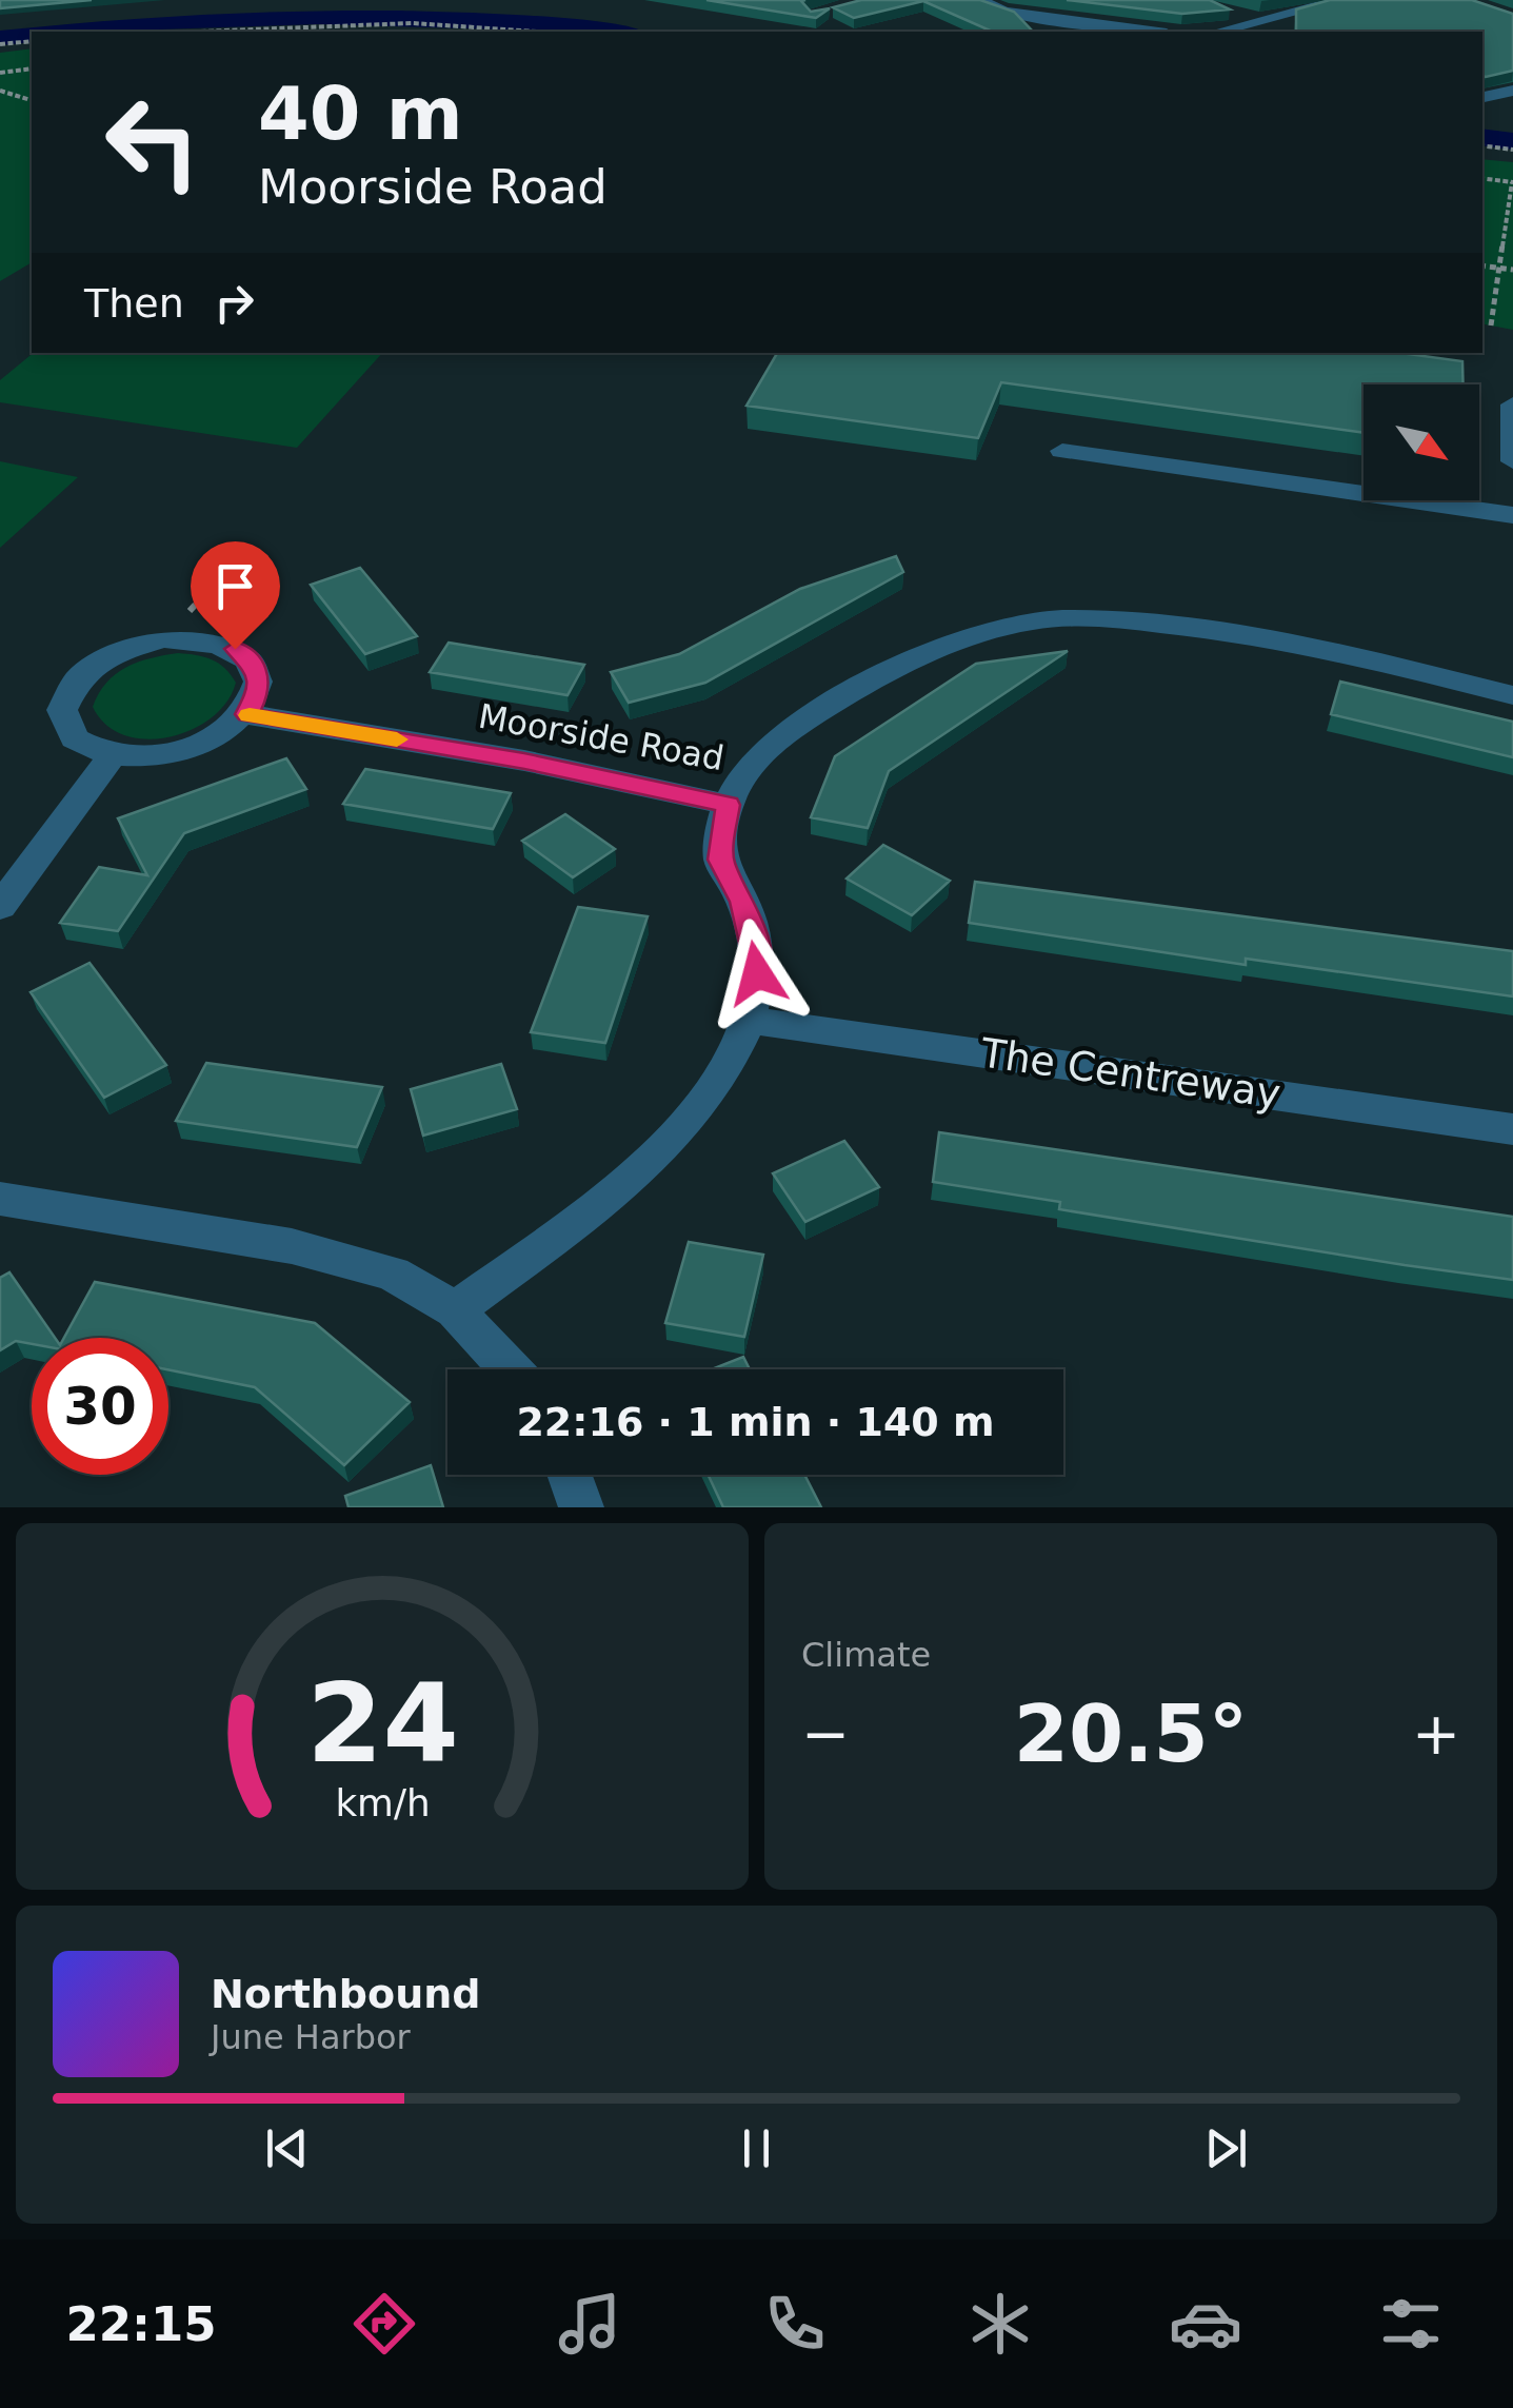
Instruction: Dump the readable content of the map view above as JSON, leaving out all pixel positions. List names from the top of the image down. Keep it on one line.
{"streets":{"street":["Moorside Road","The Centreway"]},"north":"bottom right","page":{"turn":["40 m","Moorside Road"],"then":"Then","limit":"30","trip":"22:16 · 1 min · 140 m","tile":"Climate","heat":["−","20.5°","+"],"song":["Northbound","June Harbor"],"tabs":"22:15","gauge":["24","km/h"]}}
